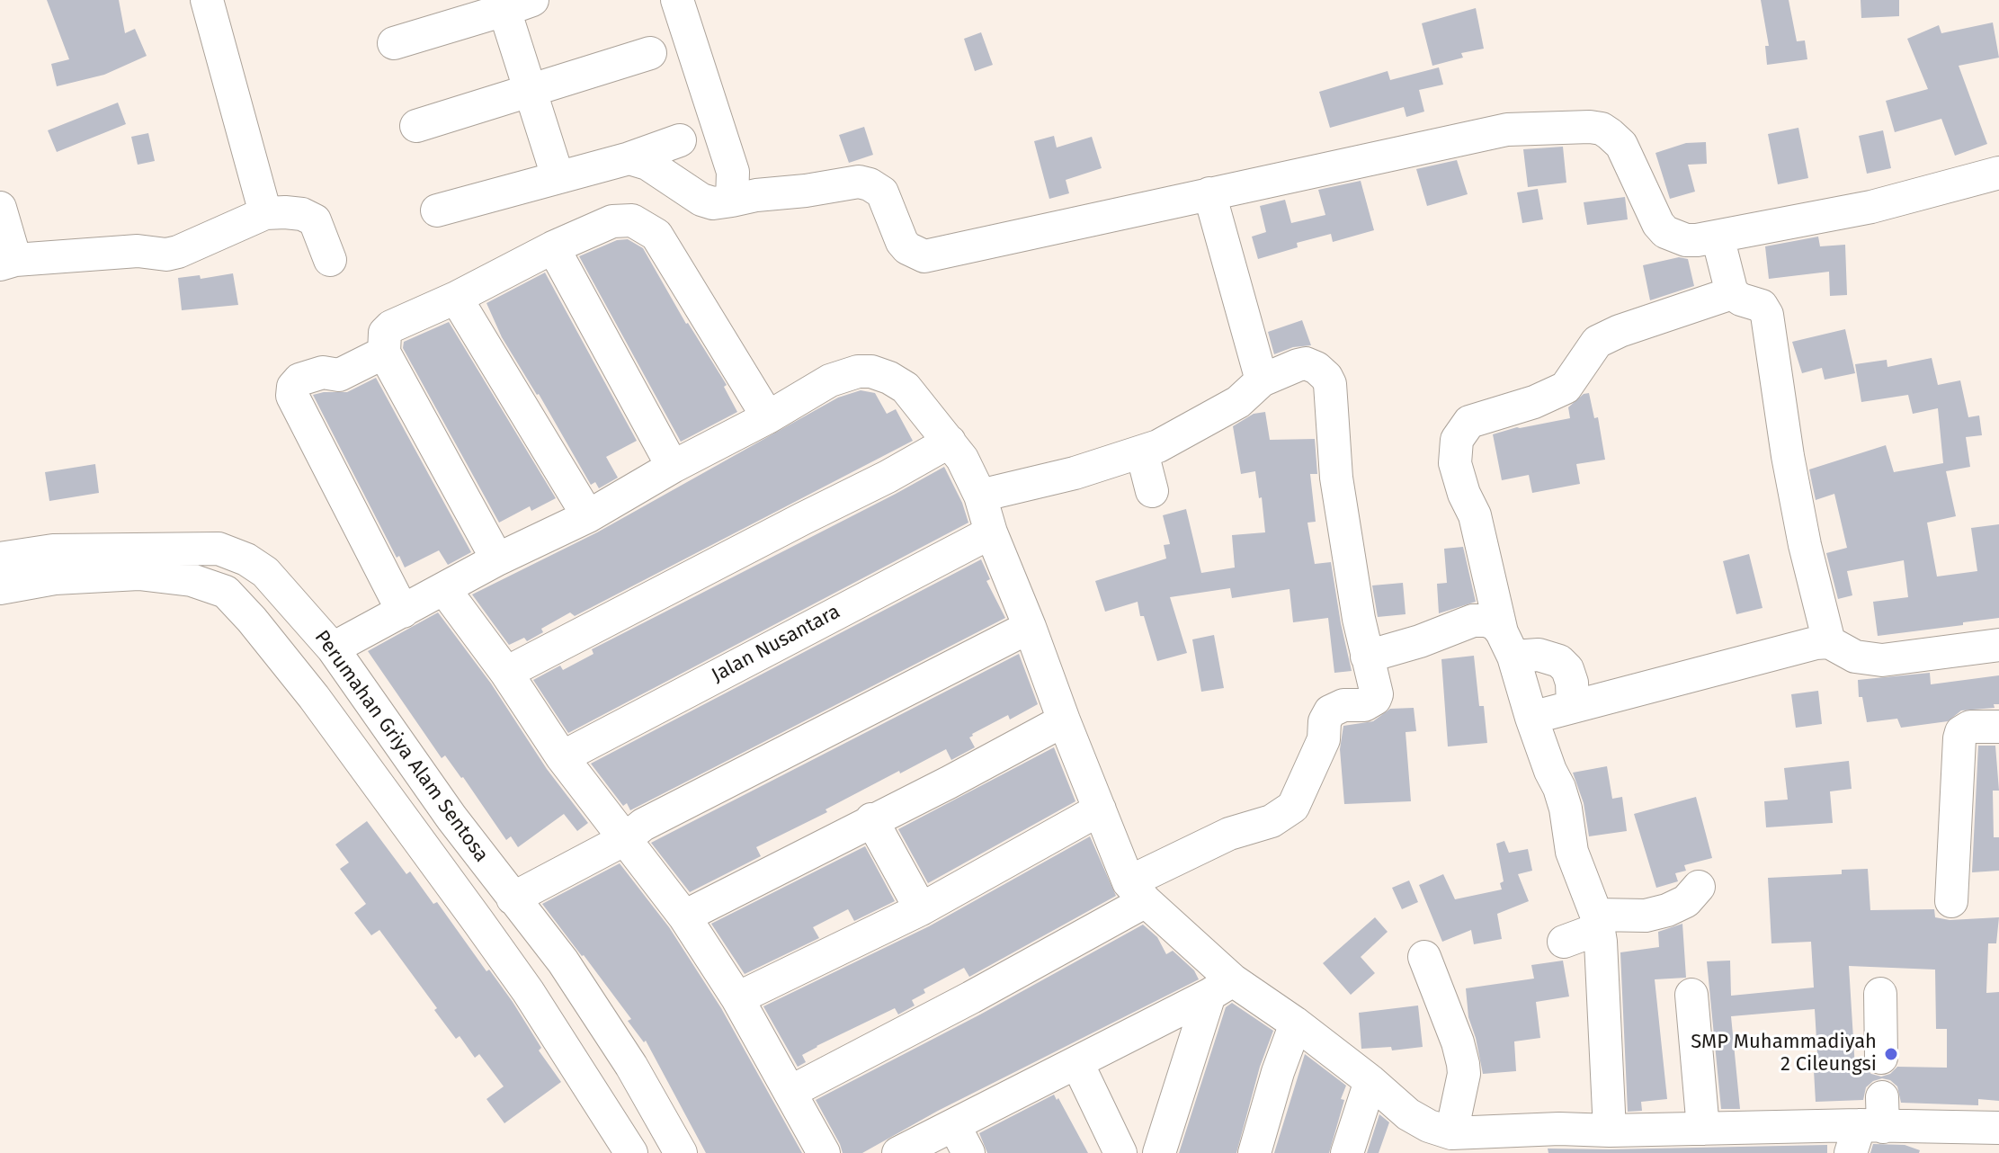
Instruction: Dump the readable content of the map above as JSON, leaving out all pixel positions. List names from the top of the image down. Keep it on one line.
{"streets":{"street":["Jalan Nusantara","Perumahan Griya Alam Sentosa"]},"places":["SMP Muhammadiyah 2 Cileungsi"]}
